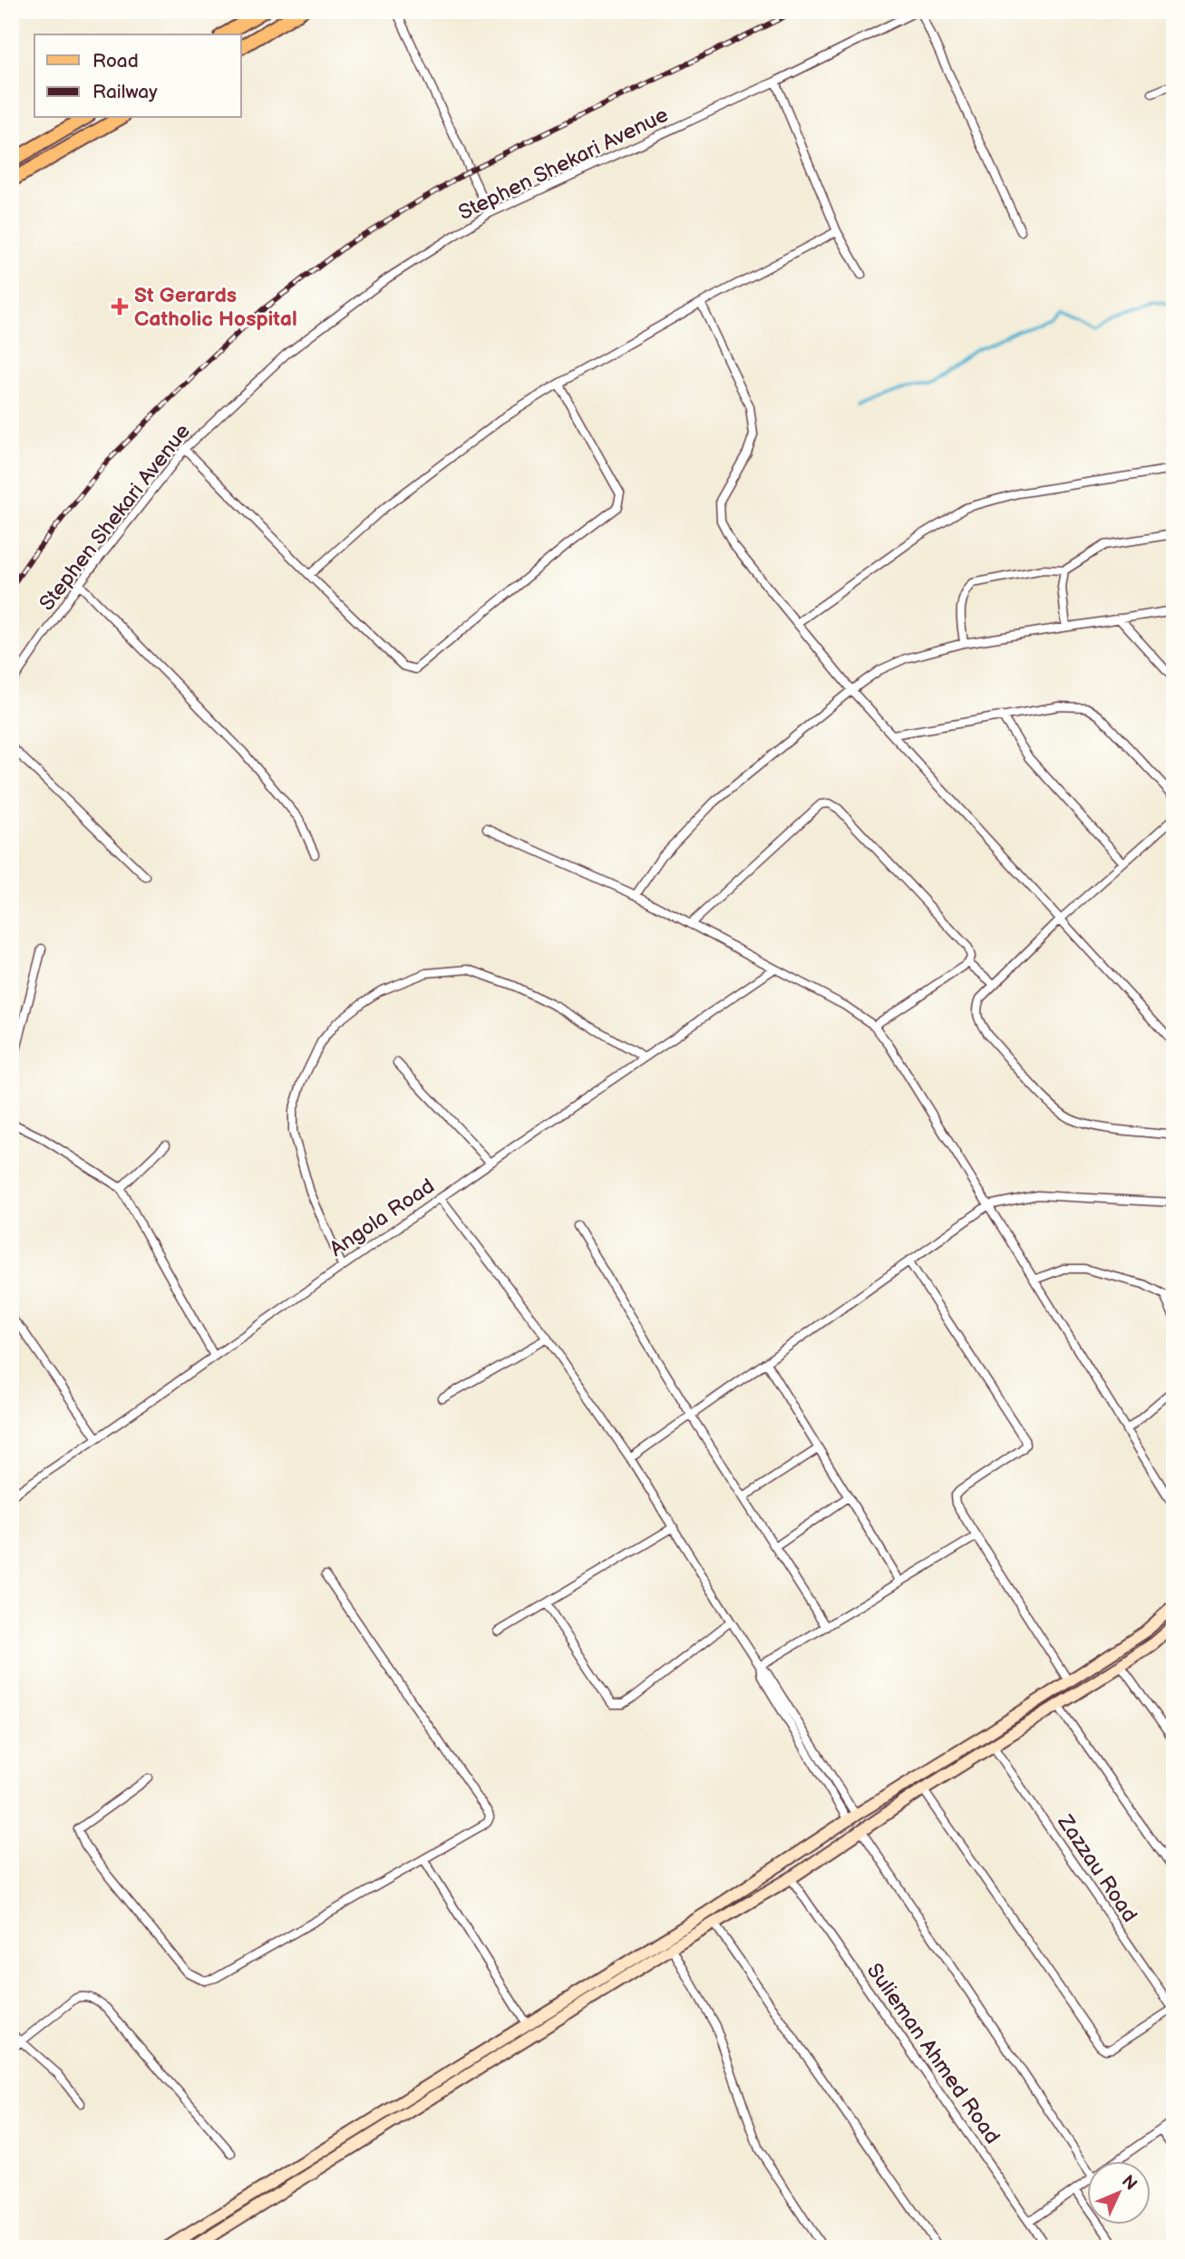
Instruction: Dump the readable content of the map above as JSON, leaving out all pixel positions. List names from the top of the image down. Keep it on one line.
{"streets":{"street":["Stephen Shekari Avenue","Angola Road","Zazzau Road","Sulieman Ahmed Road"]},"places":{"health":["St Gerards Catholic Hospital"]},"legend":["Road","Railway"],"north":"top right"}
